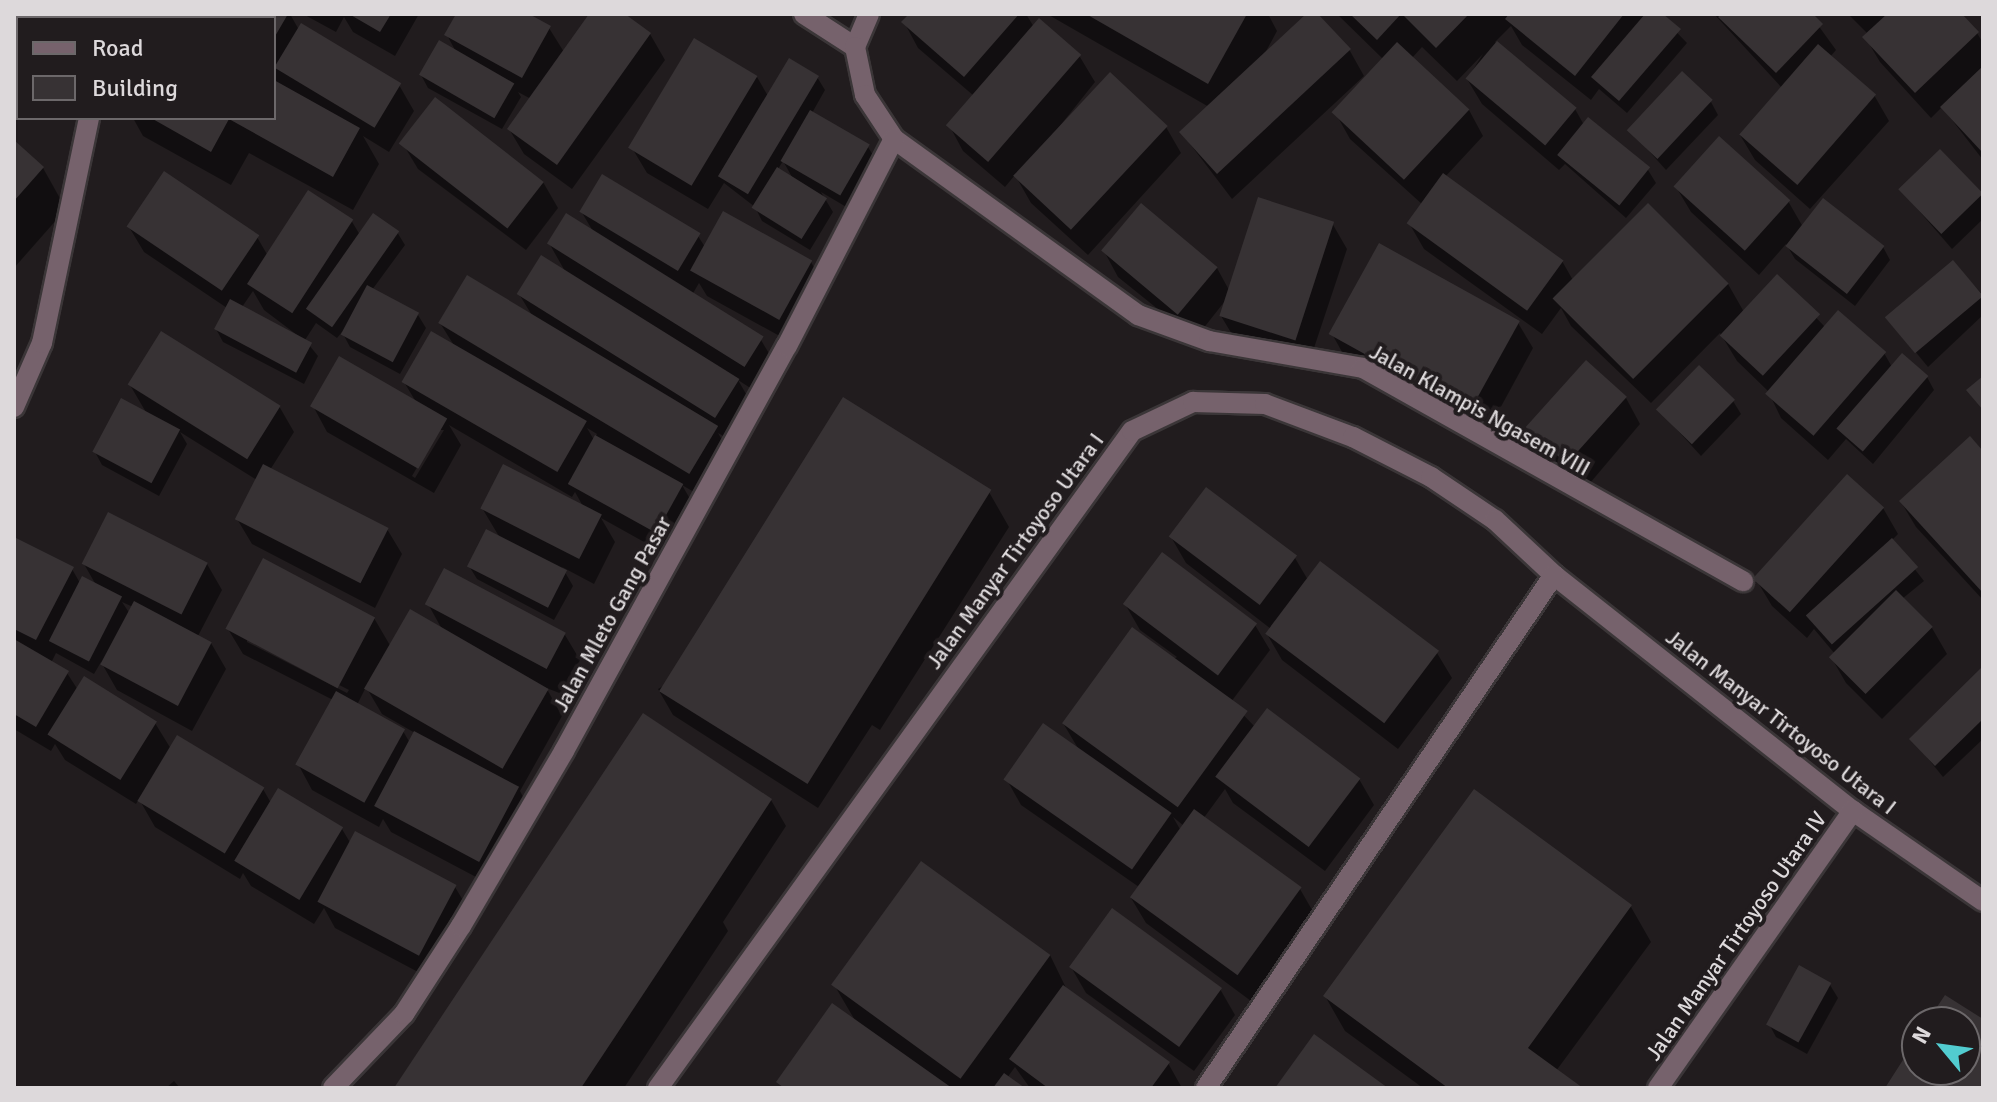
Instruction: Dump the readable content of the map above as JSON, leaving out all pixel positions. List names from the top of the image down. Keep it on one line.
{"streets":{"street":["Jalan Klampis Ngasem VIII","Jalan Manyar Tirtoyoso Utara I","Jalan Mleto Gang Pasar","Jalan Manyar Tirtoyoso Utara IV"]},"crossings":[["Jalan Klampis Ngasem VIII","Jalan Mleto Gang Pasar"],["Jalan Manyar Tirtoyoso Utara I","Jalan Manyar Tirtoyoso Utara IV"]],"legend":["Road","Building"],"north":"top left"}
